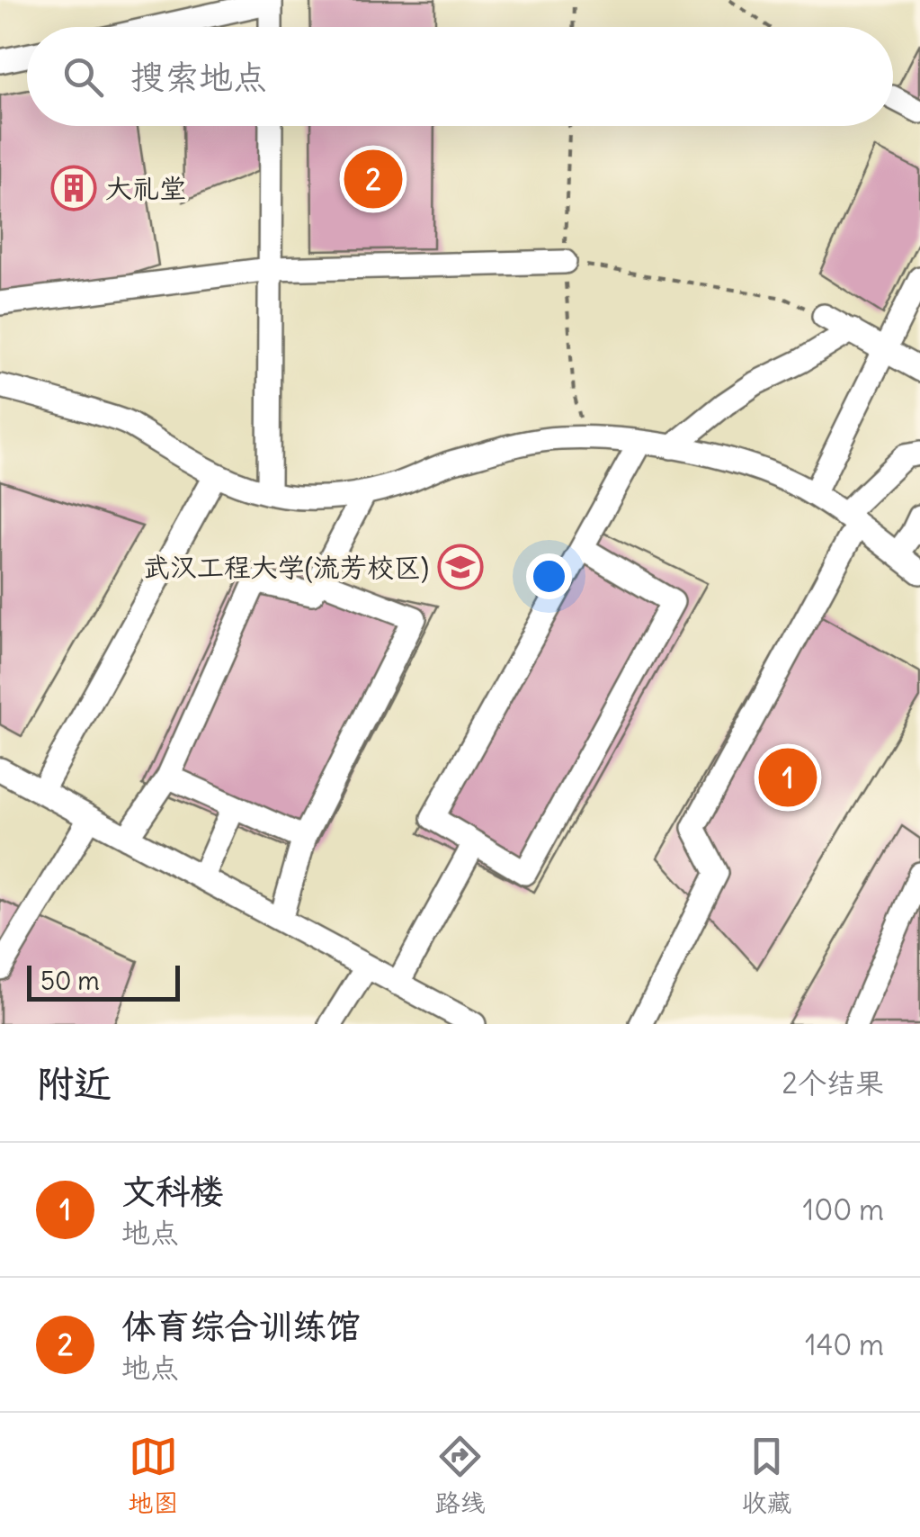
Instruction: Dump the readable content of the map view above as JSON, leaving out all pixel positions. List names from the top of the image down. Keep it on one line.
{"places":{"building":["大礼堂"],"school or university":["武汉工程大学(流芳校区)"]},"scale_bar":"50 m","page":{"search":"搜索地点","pins":["2","1"],"scale":"50 m","heading":["附近","2个结果"],"list":[{"mark":"1","name":"文科楼","note":"地点","value":"100 m"},{"mark":"2","name":"体育综合训练馆","note":"地点","value":"140 m"}],"nav":["地图","路线","收藏"]}}
